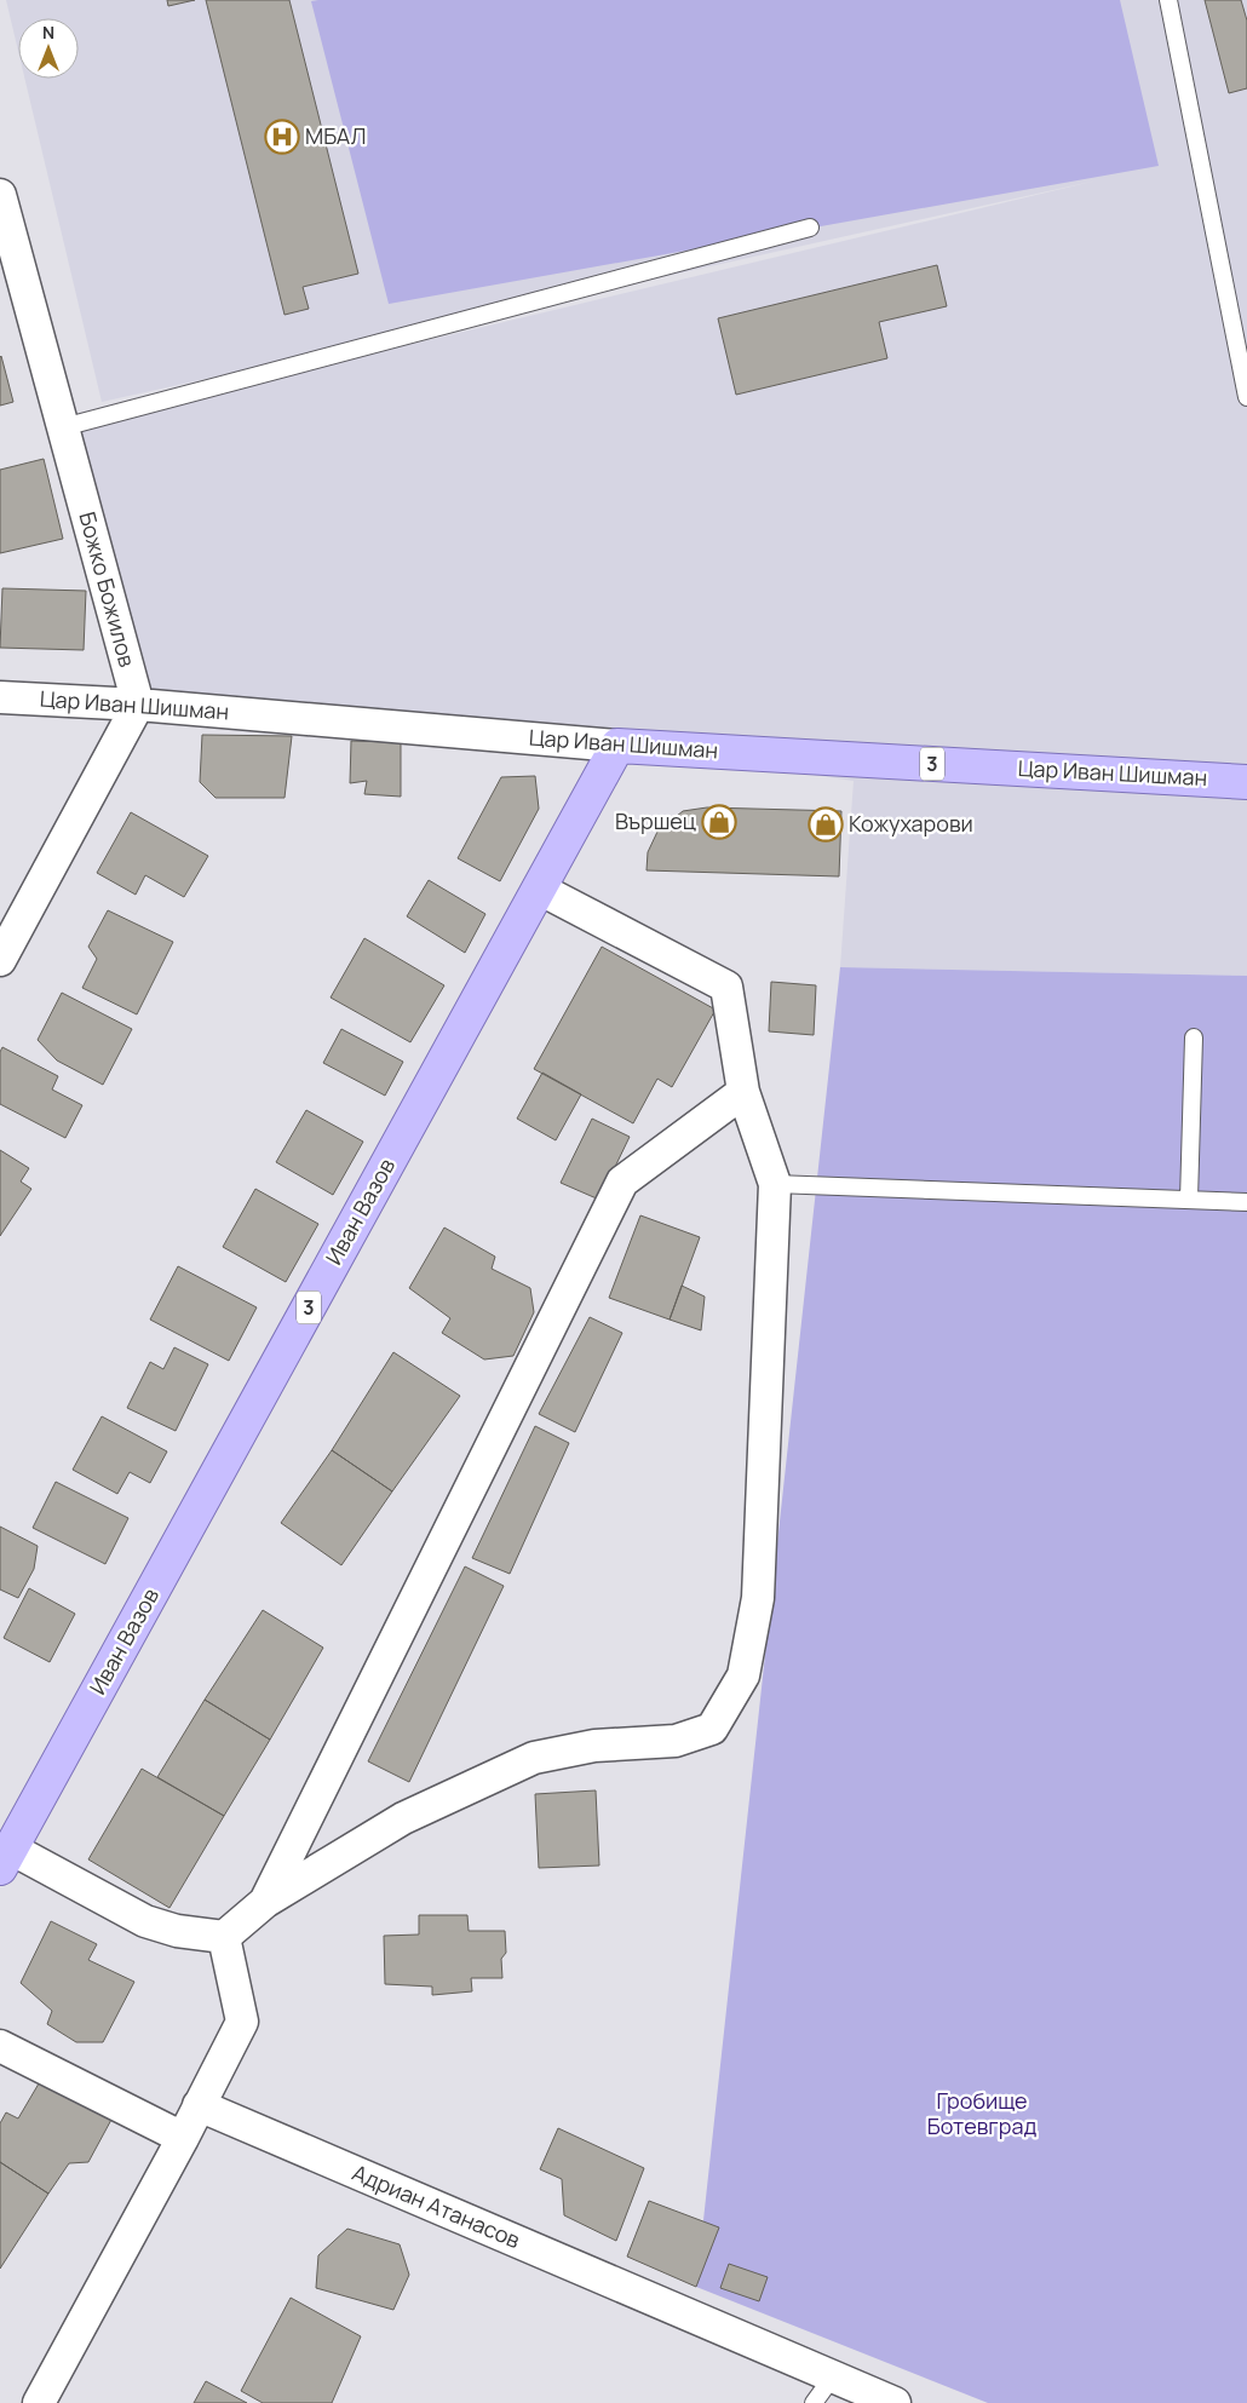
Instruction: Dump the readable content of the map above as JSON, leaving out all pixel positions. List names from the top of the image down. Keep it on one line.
{"streets":{"main road":["Цар Иван Шишман","3","Иван Вазов"],"street":["Божко Божилов","Адриан Атанасов"]},"crossings":[["Божко Божилов","Цар Иван Шишман"],["Цар Иван Шишман","Иван Вазов"]],"parks":["Гробище Ботевград"],"places":{"hospital":["МБАЛ"],"shop":["Вършец","Кожухарови"]},"north":"top"}
